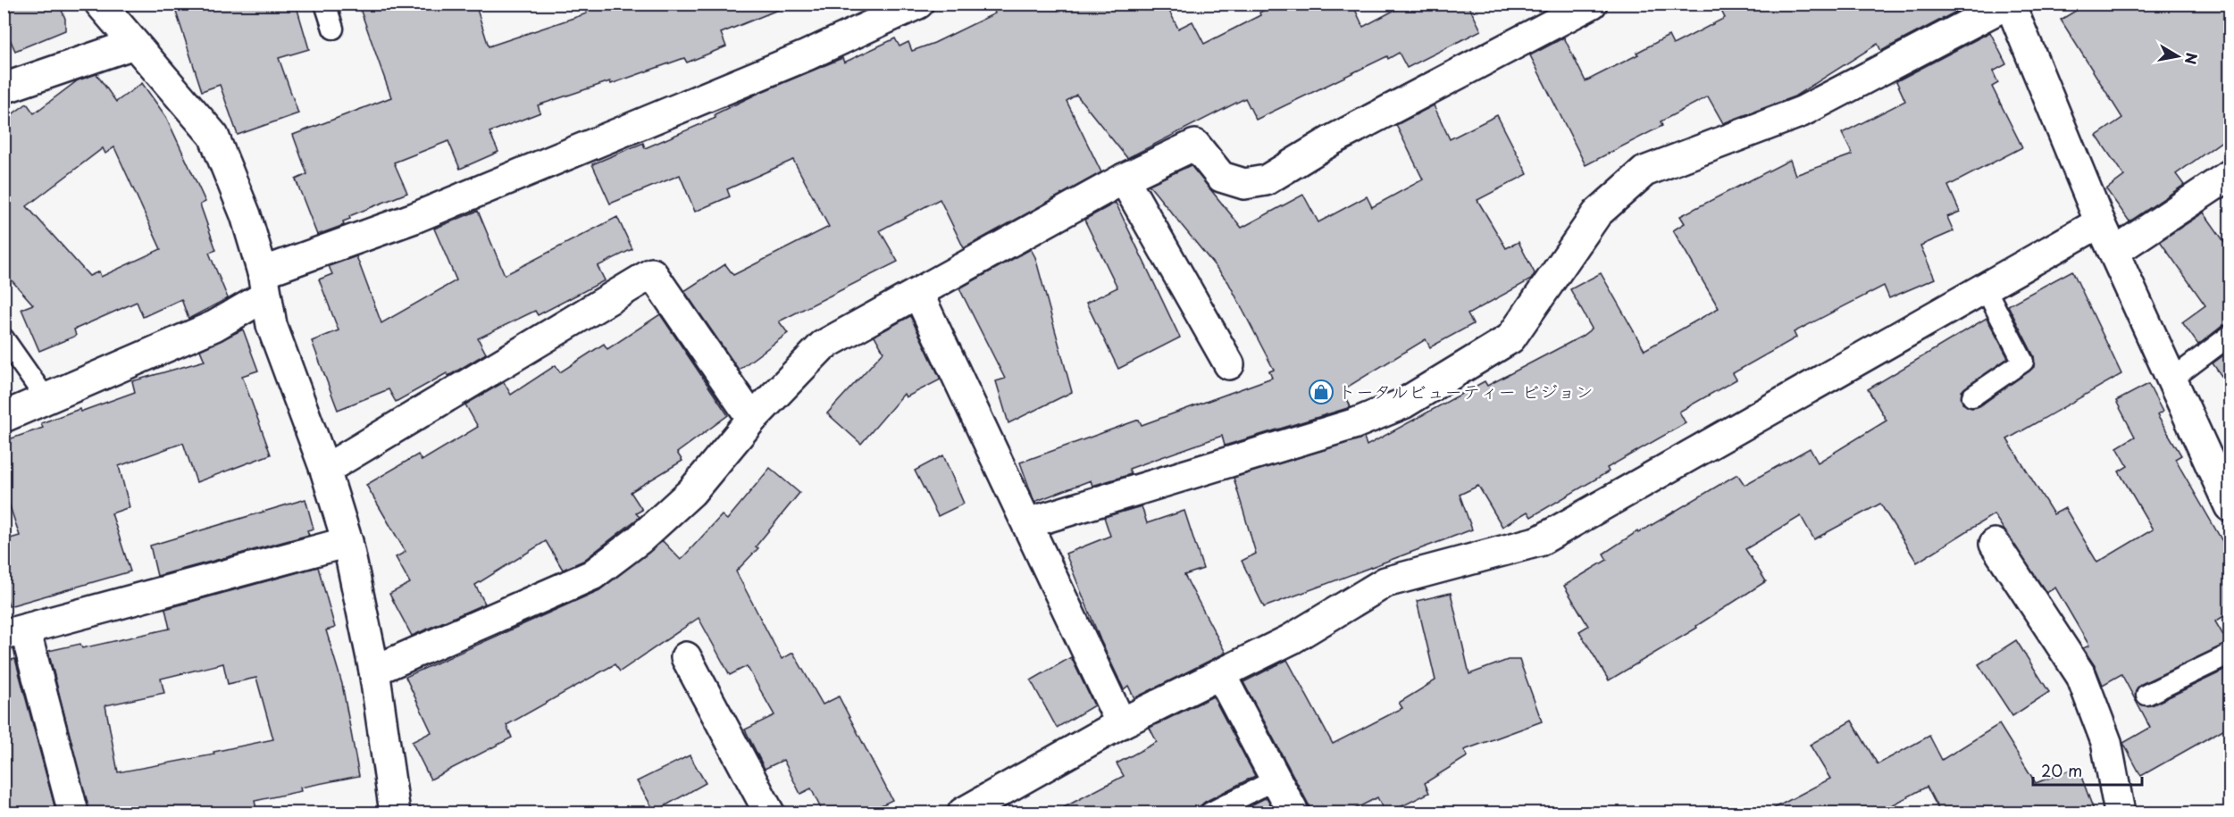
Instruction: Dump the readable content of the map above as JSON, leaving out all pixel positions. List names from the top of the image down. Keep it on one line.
{"places":{"shop":["トータルビューティー ビジョン"]},"scale_bar":"20 m","north":"right"}
